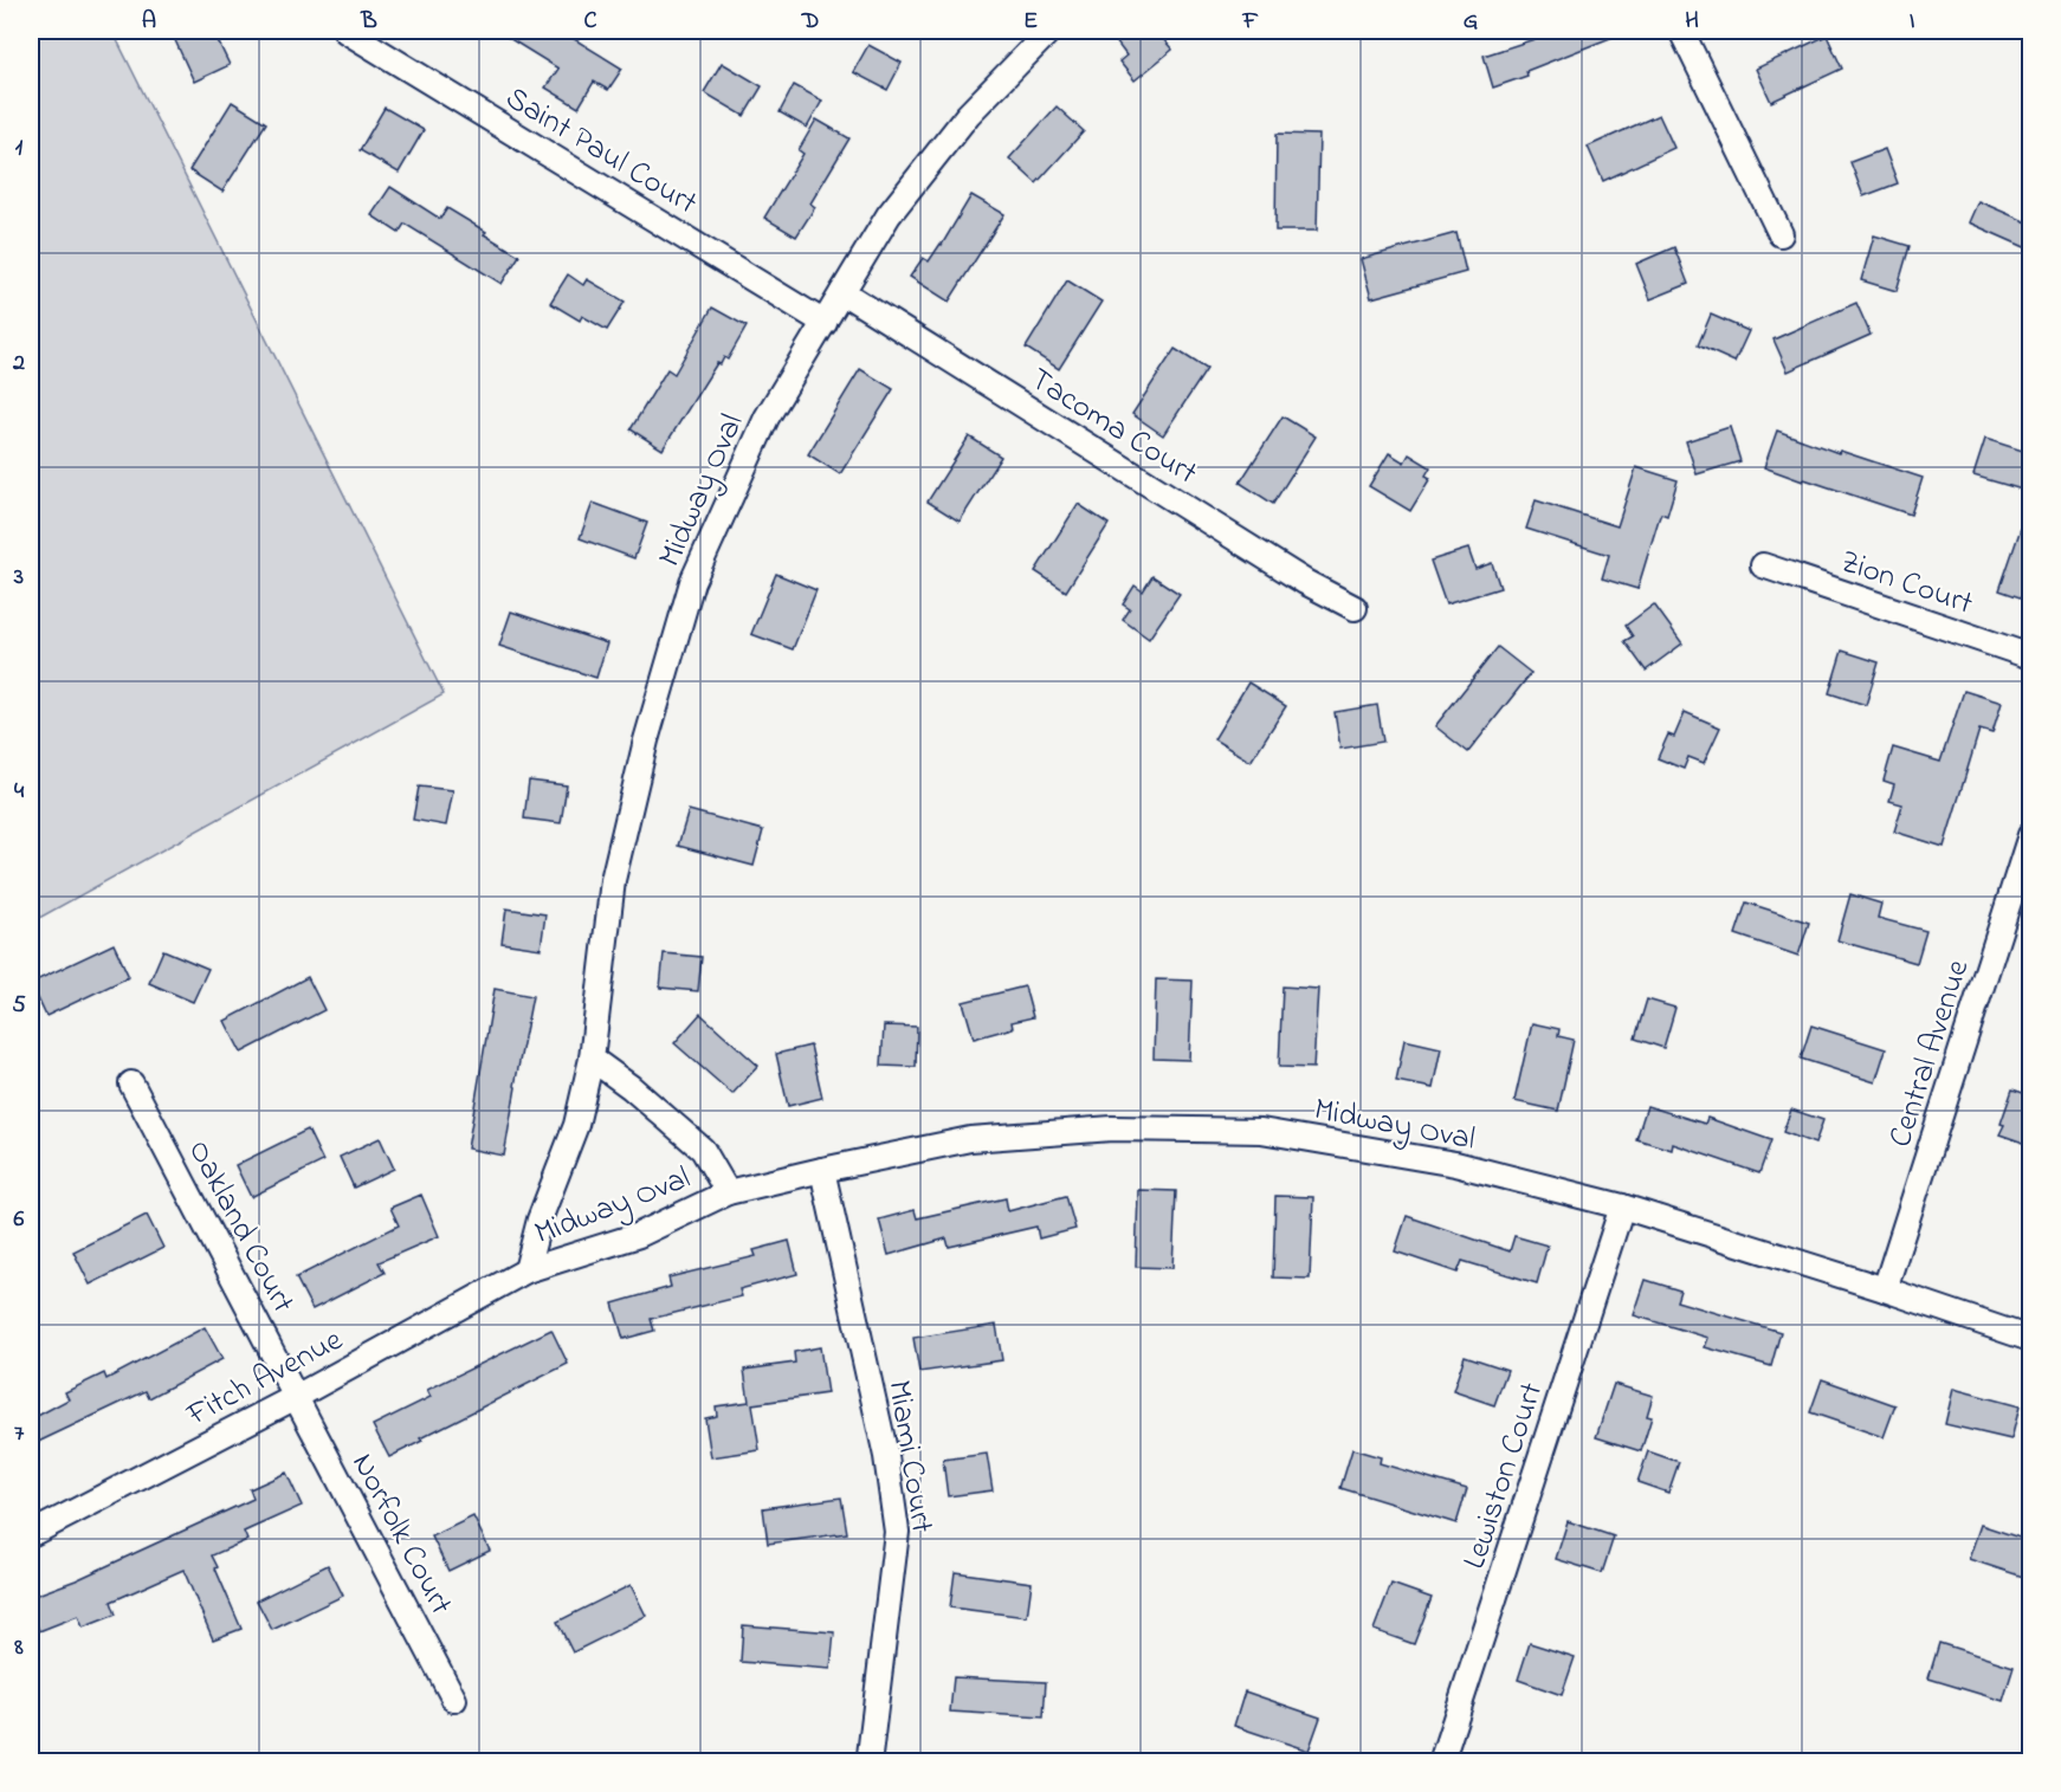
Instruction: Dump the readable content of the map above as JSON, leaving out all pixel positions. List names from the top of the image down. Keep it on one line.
{"streets":{"street":["Saint Paul Court","Tacoma Court","Midway Oval","Zion Court","Central Avenue","Oakland Court","Fitch Avenue","Miami Court","Lewiston Court","Norfolk Court"]},"crossings":[["Saint Paul Court","Midway Oval"],["Tacoma Court","Midway Oval"],["Midway Oval","Central Avenue"],["Midway Oval","Fitch Avenue"],["Midway Oval","Miami Court"],["Midway Oval","Lewiston Court"],["Oakland Court","Fitch Avenue"],["Oakland Court","Norfolk Court"],["Fitch Avenue","Norfolk Court"]],"grid":{"columns":["A","B","C","D","E","F","G","H","I"],"rows":["1","2","3","4","5","6","7","8"]}}
